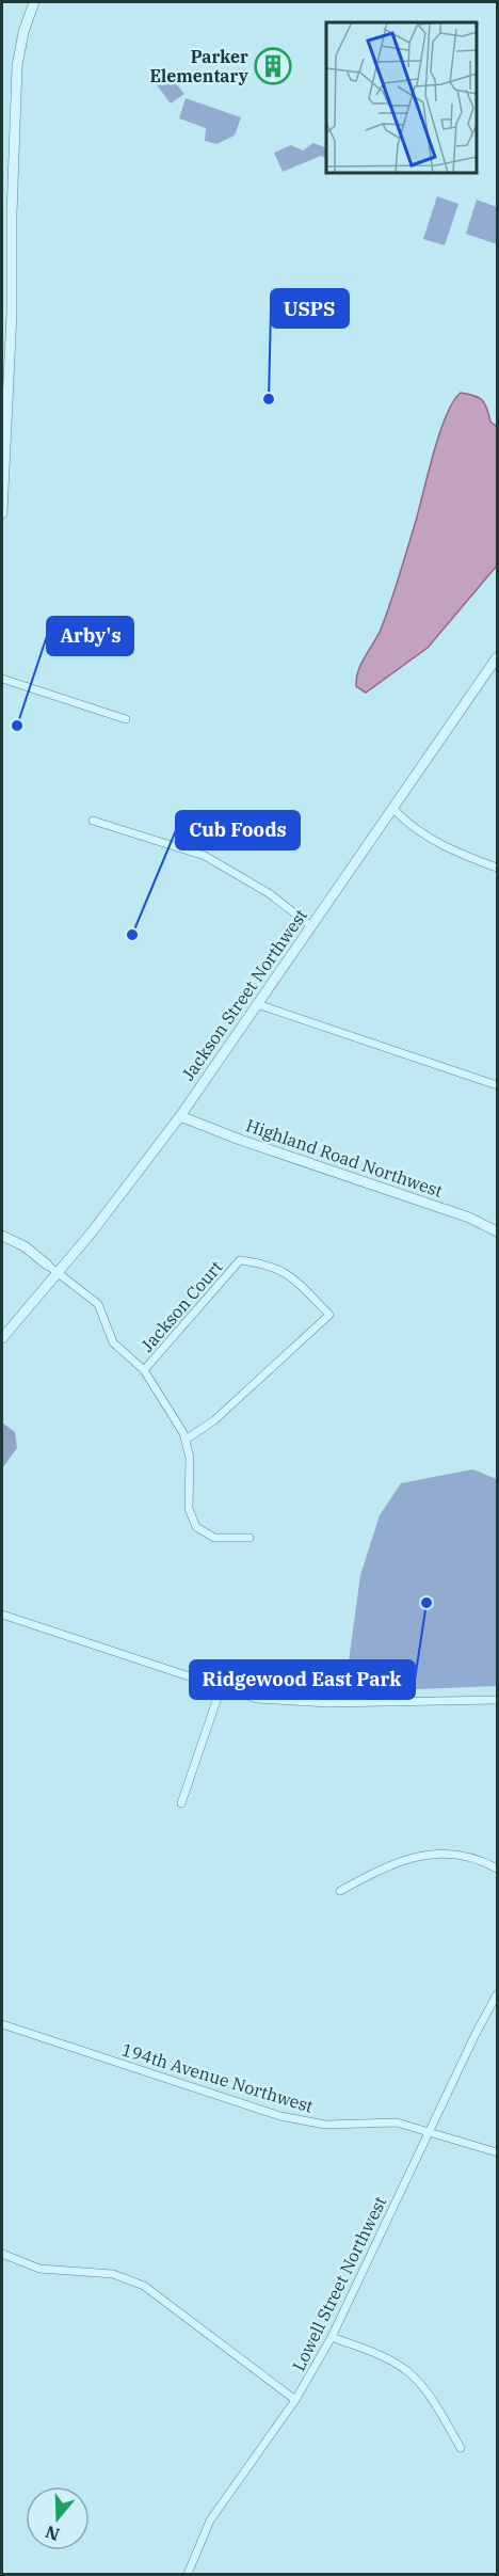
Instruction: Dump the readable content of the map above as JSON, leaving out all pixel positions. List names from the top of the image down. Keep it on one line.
{"streets":{"street":["Jackson Street Northwest","Highland Road Northwest","Jackson Court","194th Avenue Northwest","Lowell Street Northwest"]},"crossings":[["Jackson Street Northwest","Highland Road Northwest"],["194th Avenue Northwest","Lowell Street Northwest"]],"places":{"building":["Parker Elementary"],"other":["USPS","Arby's","Cub Foods","Ridgewood East Park"]},"north":"bottom"}
